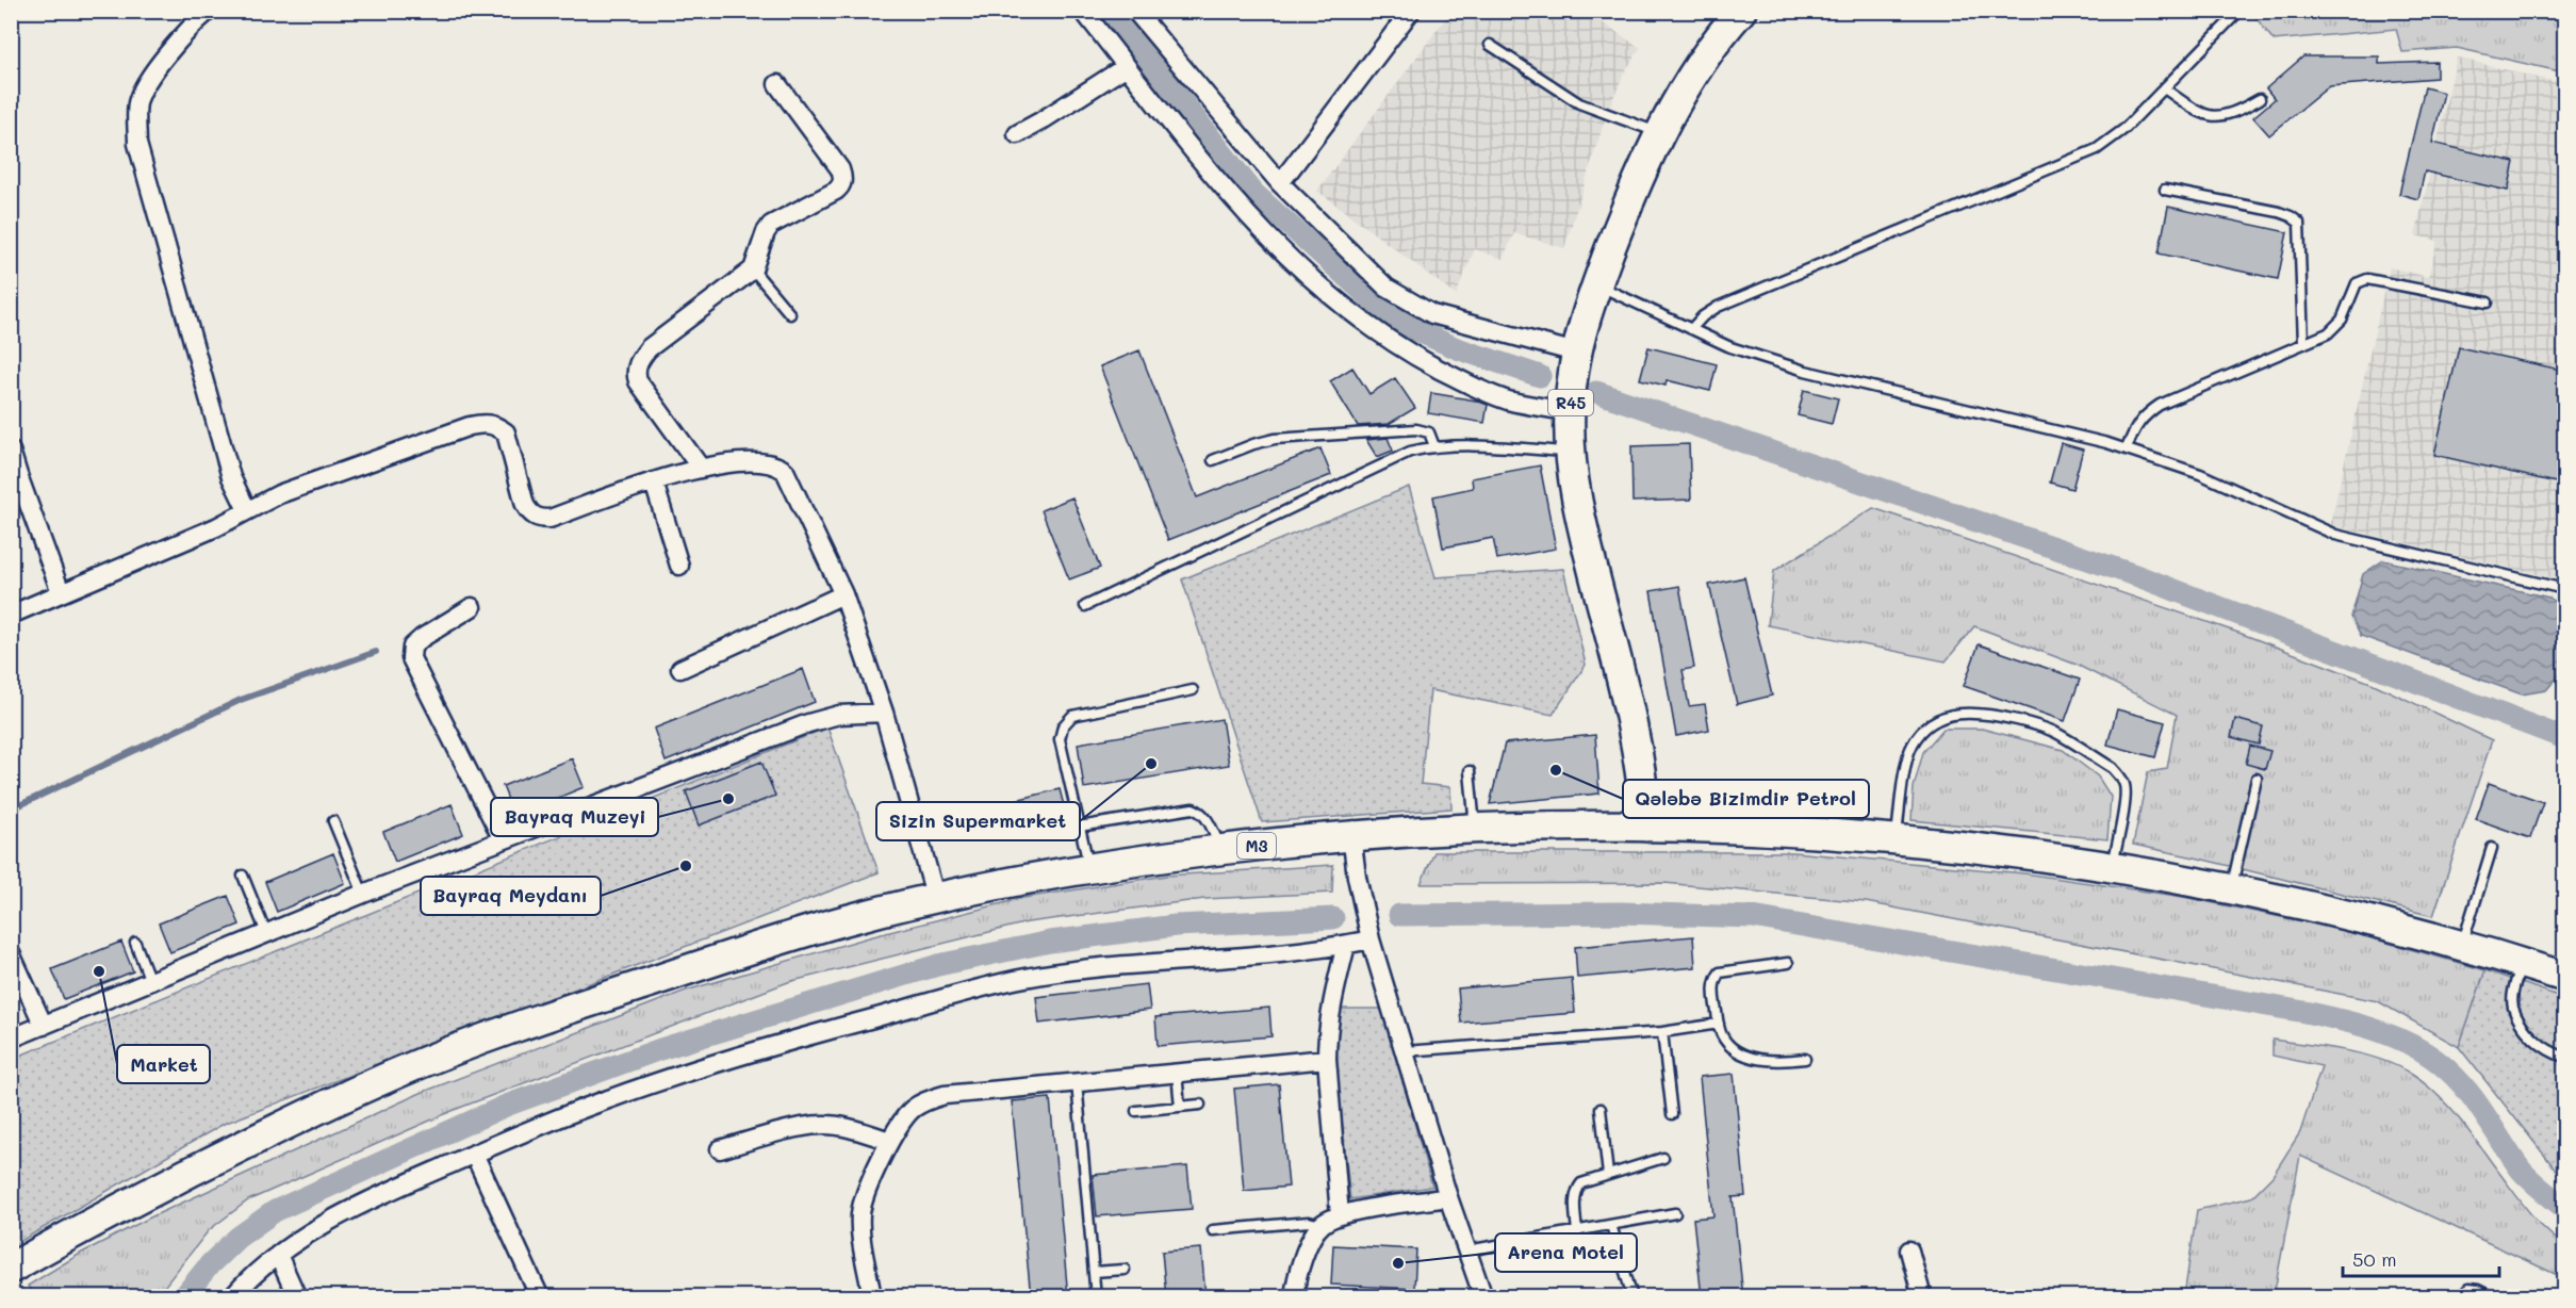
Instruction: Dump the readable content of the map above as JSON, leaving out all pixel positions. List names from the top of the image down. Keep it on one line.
{"streets":{"main road":["R45","M3"]},"crossings":[["R45","M3"]],"places":["Sizin Supermarket","Qələbə Bizimdir Petrol","Bayraq Muzeyi","Bayraq Meydanı","Market","Arena Motel"],"scale_bar":"50 m"}
